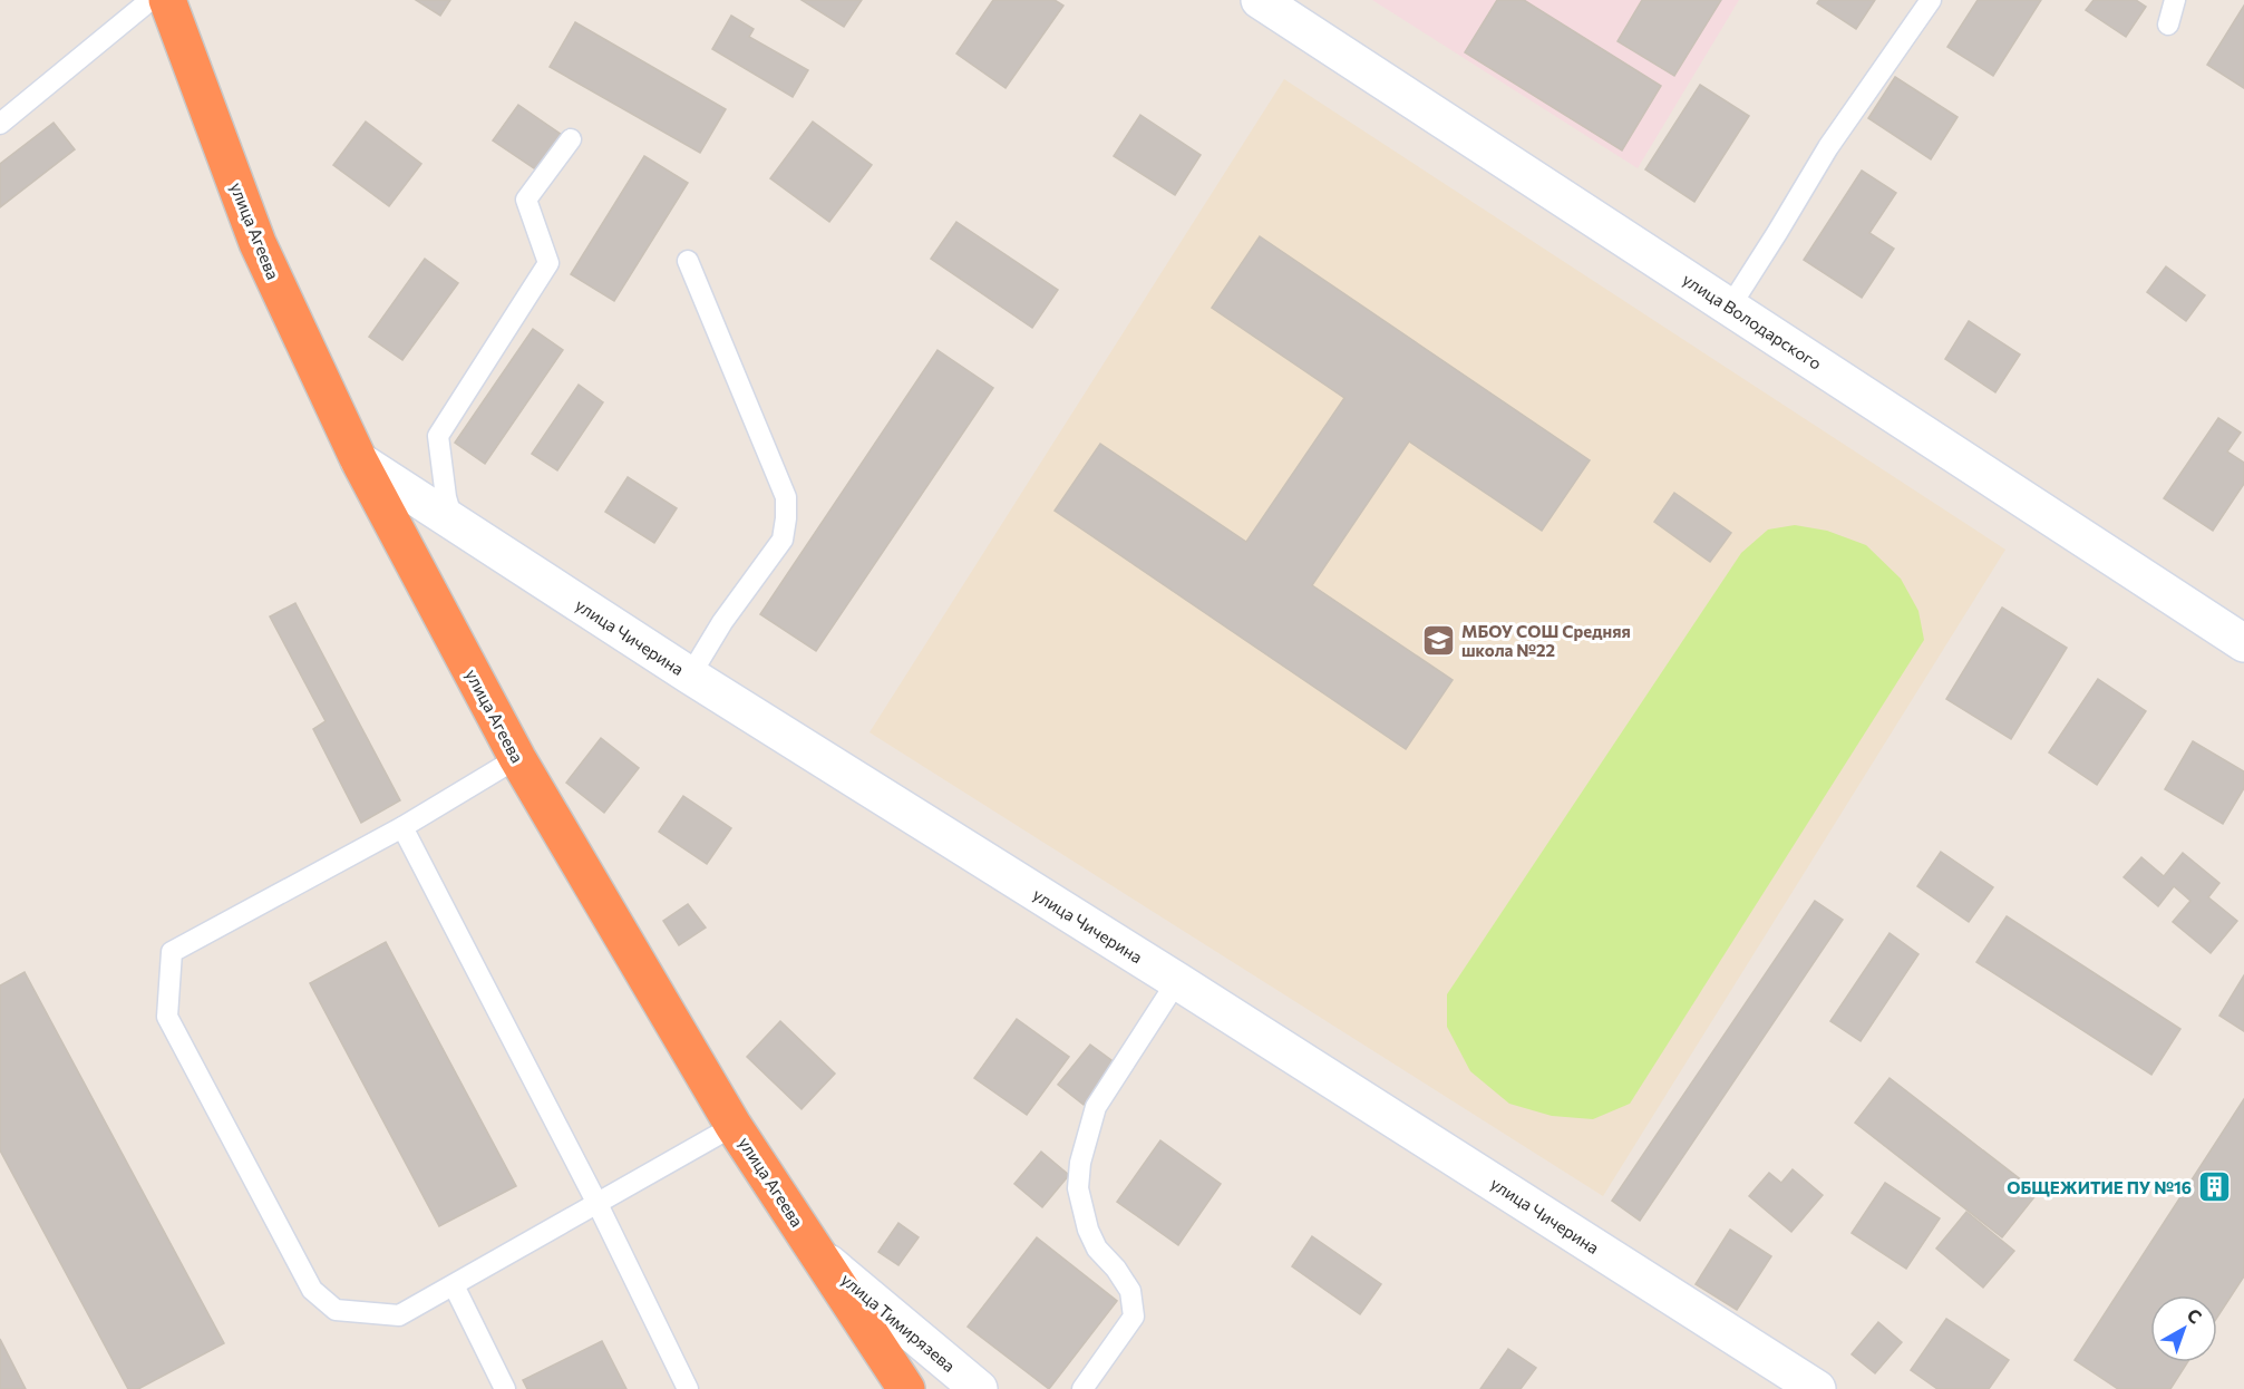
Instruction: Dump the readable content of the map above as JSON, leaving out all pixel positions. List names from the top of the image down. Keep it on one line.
{"streets":{"highway":["улица Агеева"],"main road":["улица Володарского","улица Чичерина","улица Тимирязева"]},"crossings":[["улица Агеева","улица Чичерина"],["улица Агеева","улица Тимирязева"]],"places":{"school or university":["МБОУ СОШ Средняя школа №22"],"building":["ОБЩЕЖИТИЕ ПУ №16"]},"north":"top right"}
